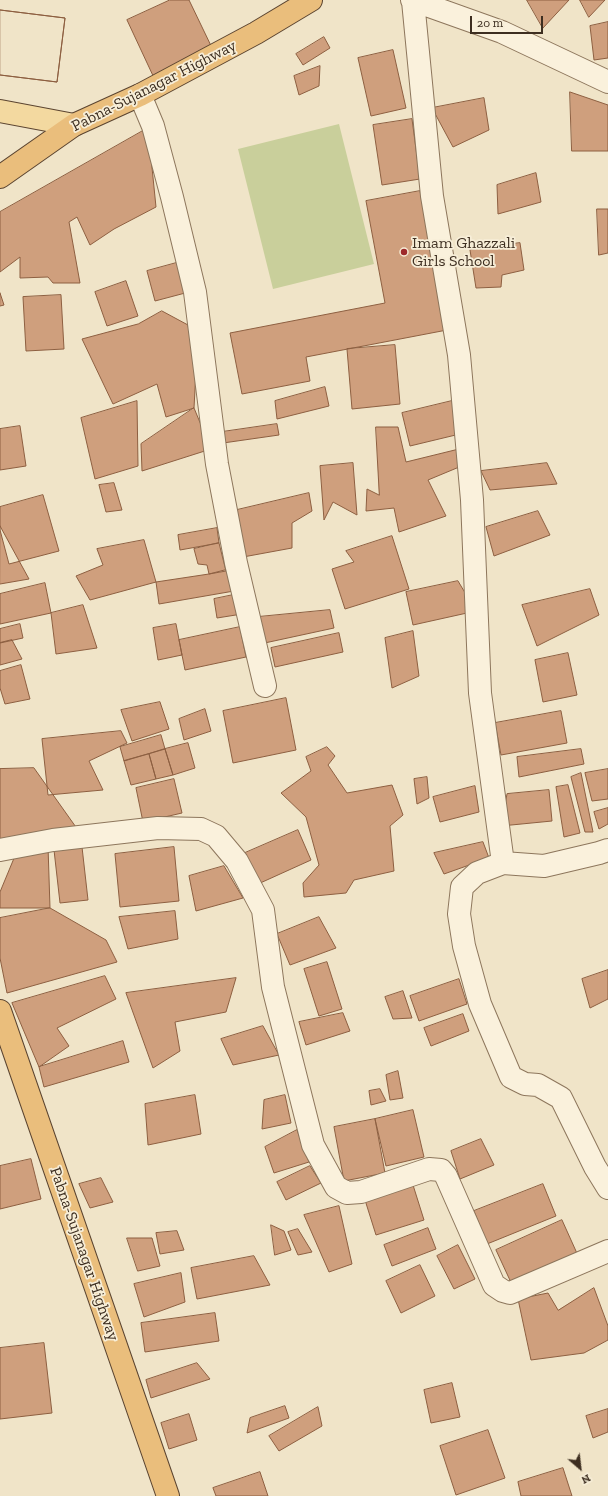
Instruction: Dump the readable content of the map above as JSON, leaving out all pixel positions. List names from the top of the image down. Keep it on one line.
{"streets":{"highway":["Pabna-Sujanagar Highway"]},"places":["Imam Ghazzali Girls School"],"scale_bar":"20 m","north":"bottom right"}
